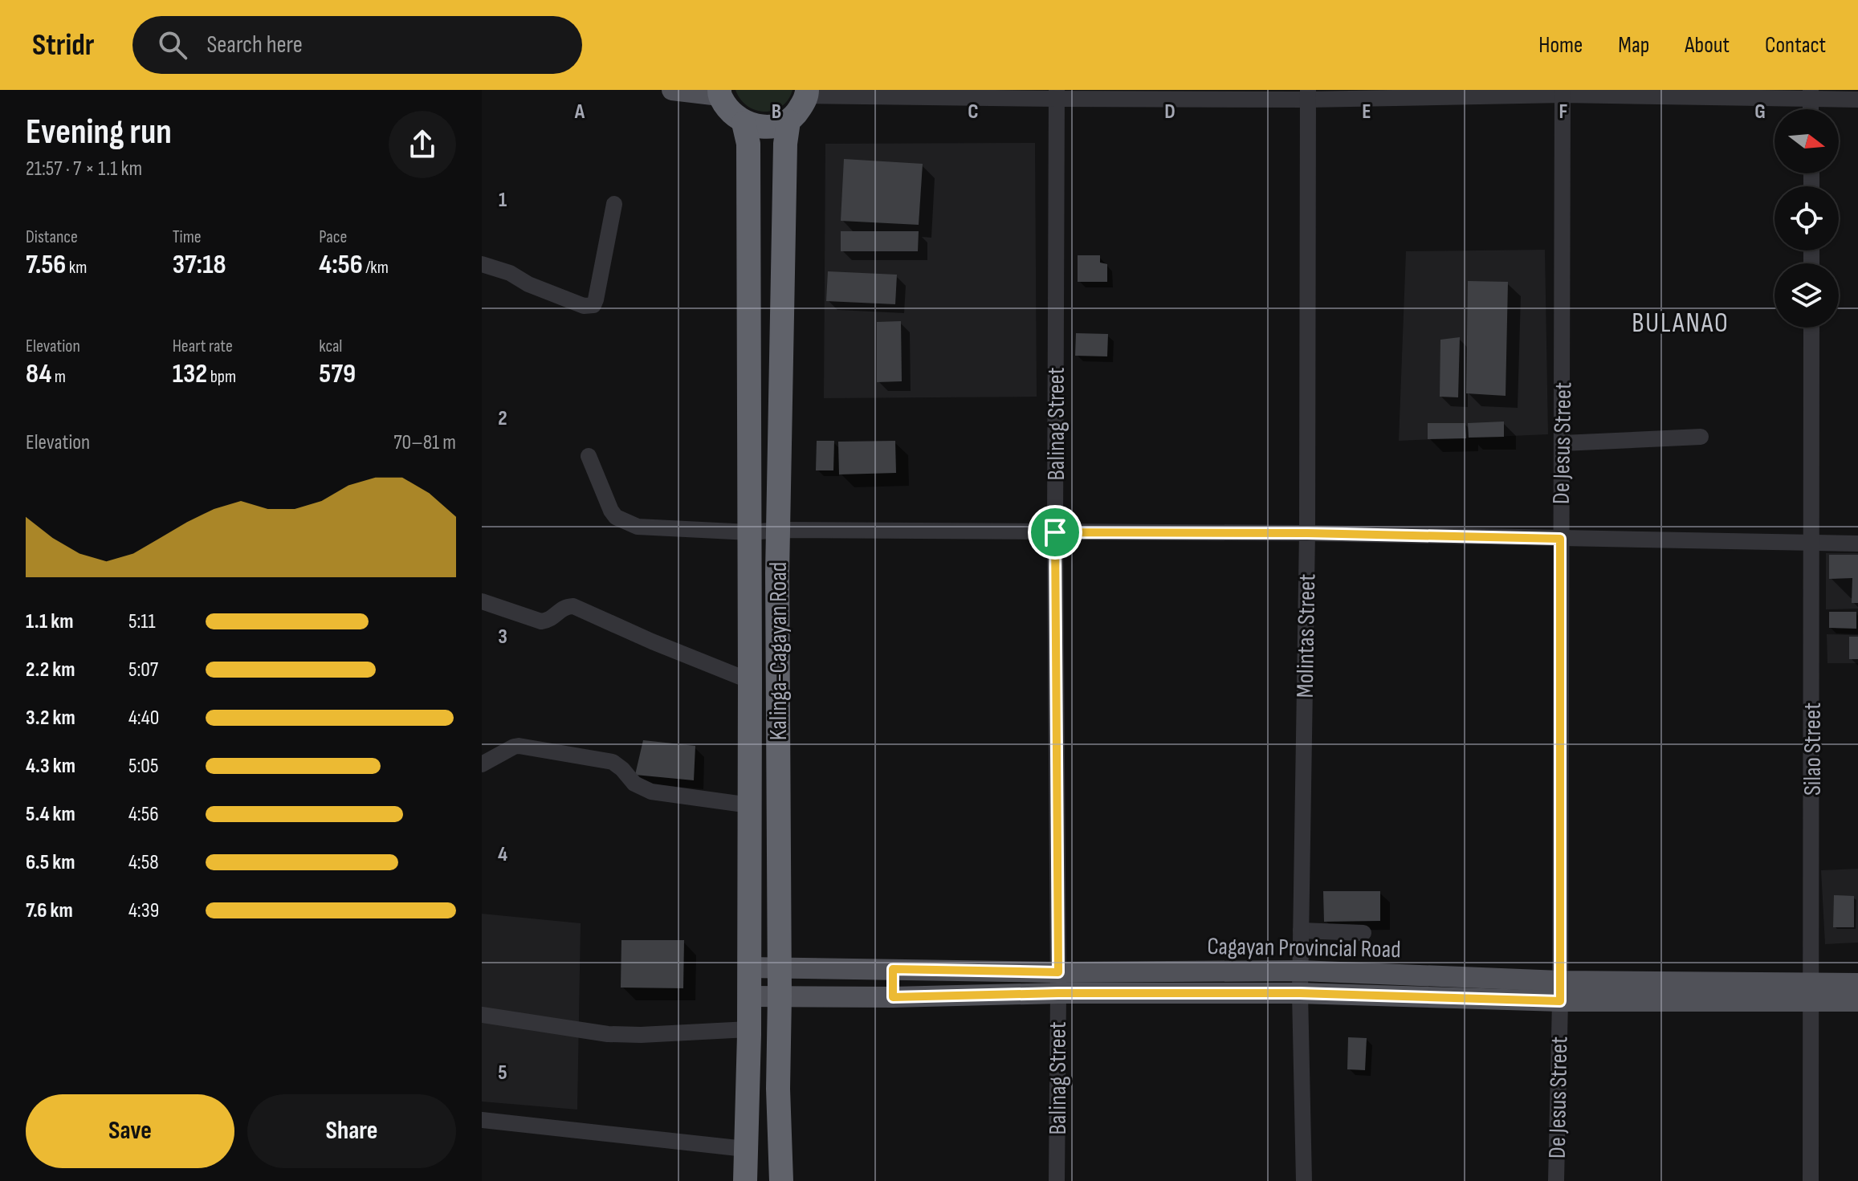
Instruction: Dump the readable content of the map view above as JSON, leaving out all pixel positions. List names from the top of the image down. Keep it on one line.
{"streets":{"highway":["Kalinga-Cagayan Road"],"main road":["Cagayan Provincial Road"],"street":["Balinag Street","De Jesus Street","Molintas Street","Silao Street"]},"crossings":[["Balinag Street","Cagayan Provincial Road"],["De Jesus Street","Cagayan Provincial Road"],["Molintas Street","Cagayan Provincial Road"],["Kalinga-Cagayan Road","Cagayan Provincial Road"],["Silao Street","Cagayan Provincial Road"]],"districts":["BULANAO"],"north":"right","page":{"header":"Stridr","search":"Search here","nav":["Home","Map","About","Contact"],"heading":["Evening run","21:57 · 7 × 1.1 km"],"stats":[["Distance","7.56 km"],["Time","37:18"],["Pace","4:56 /km"],["Elevation","84 m"],["Heart rate","132 bpm"],["kcal","579"]],"chart":["Elevation","70–81 m"],"list":[{"name":"1.1 km","note":"5:11"},{"name":"2.2 km","note":"5:07"},{"name":"3.2 km","note":"4:40"},{"name":"4.3 km","note":"5:05"},{"name":"5.4 km","note":"4:56"},{"name":"6.5 km","note":"4:58"},{"name":"7.6 km","note":"4:39"}],"buttons":["Save","Share"]},"grid":{"columns":["A","B","C","D","E","F","G"],"rows":["1","2","3","4","5"]}}
